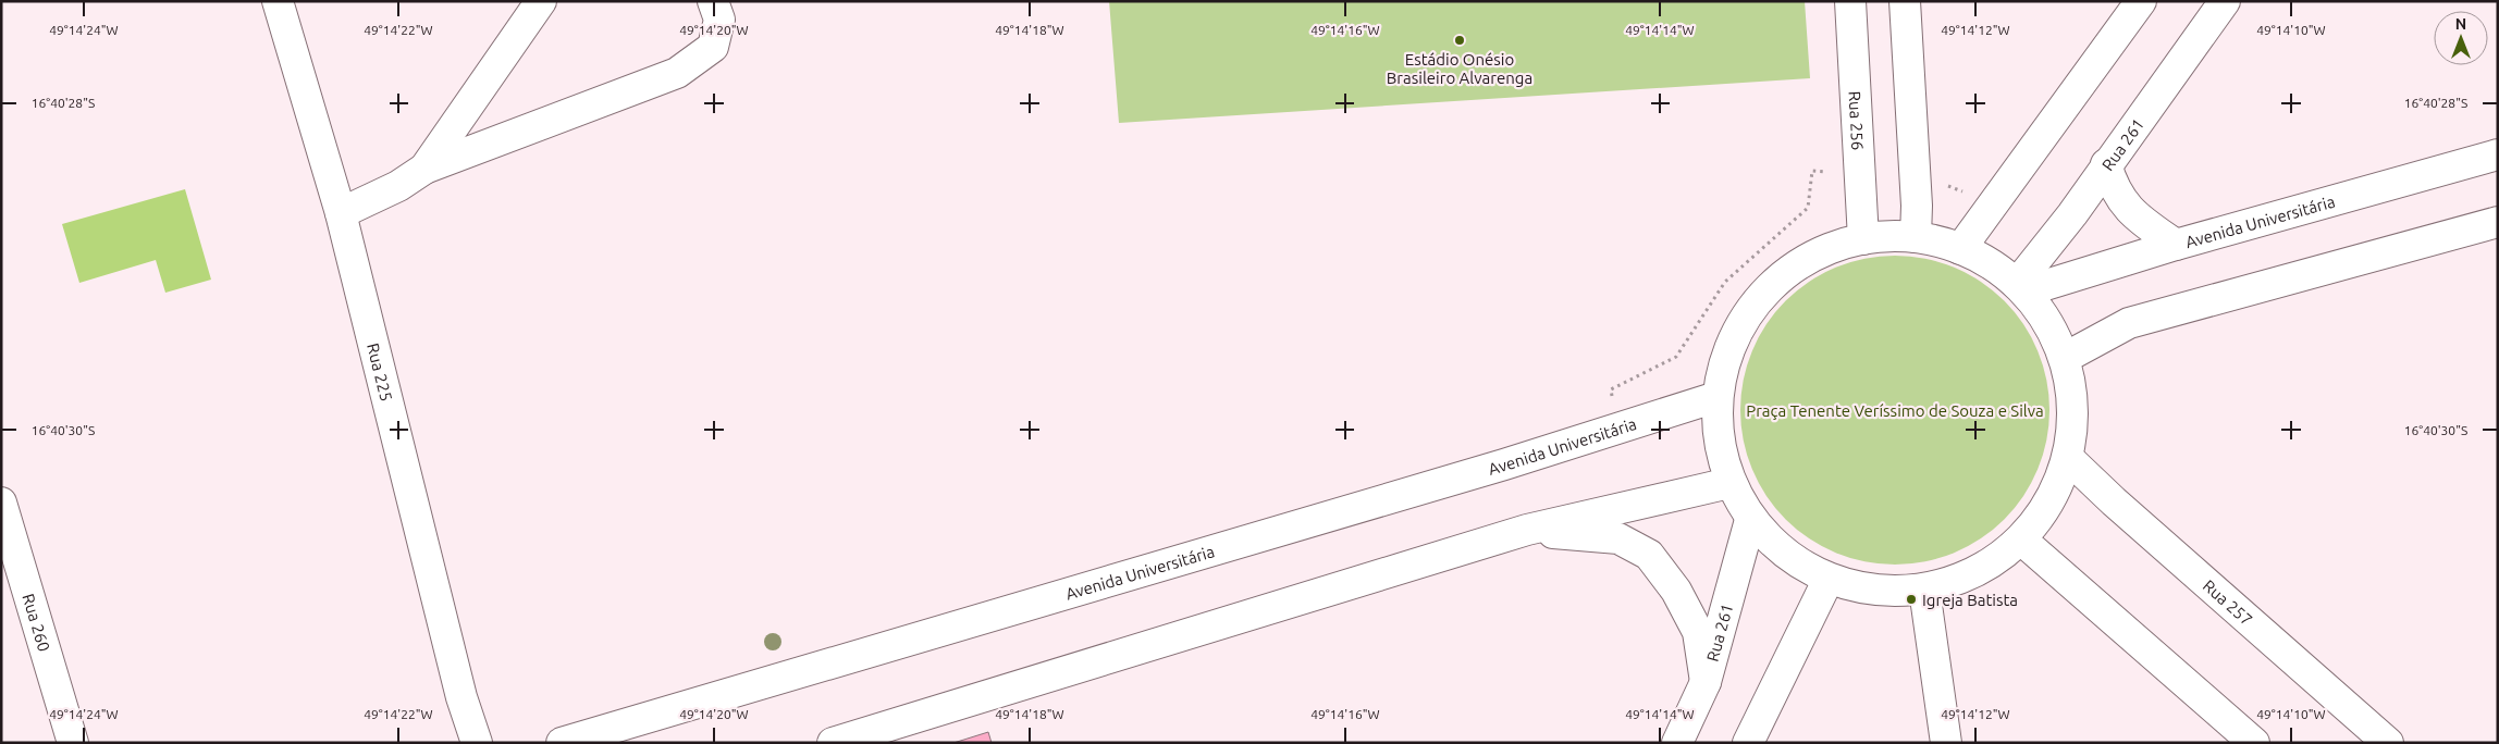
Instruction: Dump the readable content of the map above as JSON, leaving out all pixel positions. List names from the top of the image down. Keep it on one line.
{"streets":{"main road":["Rua 256","Rua 261","Avenida Universitária","Rua 225","Rua 257","Rua 260"]},"crossings":[["Rua 261","Avenida Universitária"]],"parks":["Praça Tenente Veríssimo de Souza e Silva"],"places":["Estádio Onésio Brasileiro Alvarenga","Igreja Batista"],"north":"top","coordinates":["49°14'24\"W","49°14'22\"W","49°14'20\"W","49°14'18\"W","49°14'16\"W","49°14'14\"W","49°14'12\"W","49°14'10\"W","16°40'28\"S","16°40'30\"S"]}
